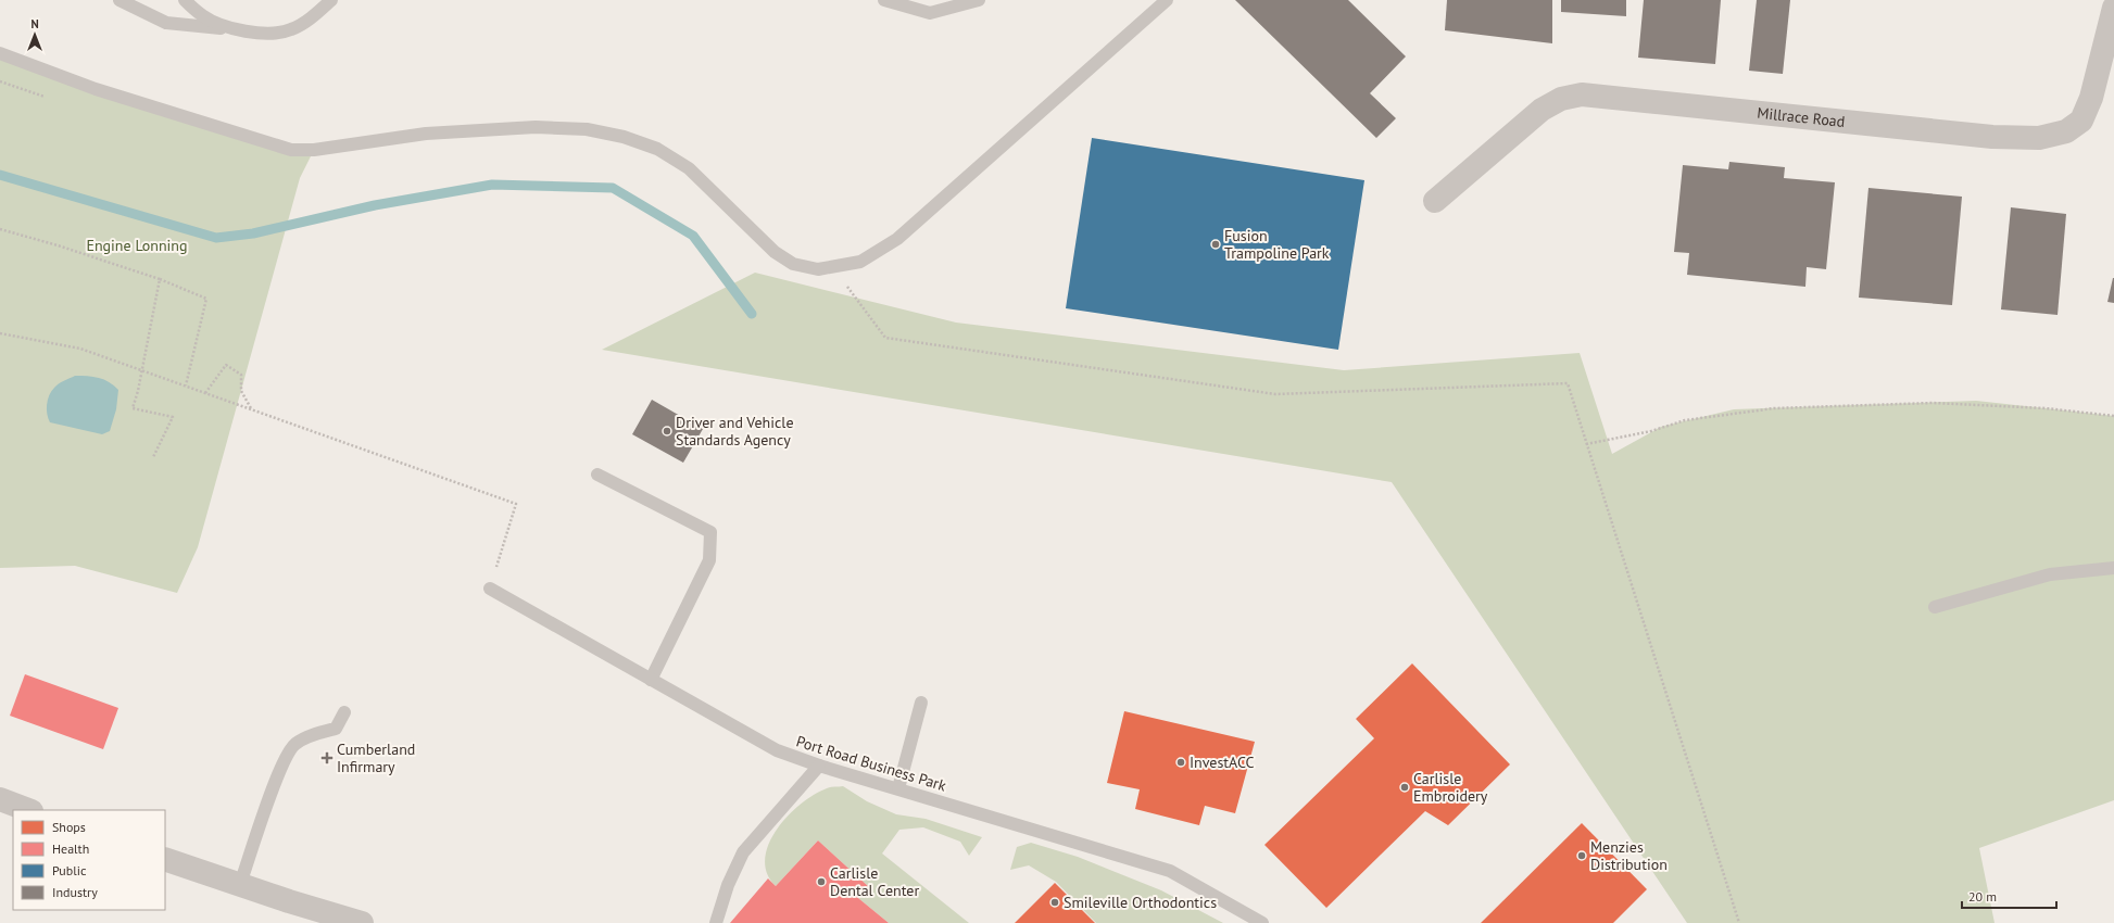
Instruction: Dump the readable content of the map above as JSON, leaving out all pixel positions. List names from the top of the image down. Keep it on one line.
{"streets":{"street":["Millrace Road"],"lane":["Port Road Business Park"]},"parks":["Engine Lonning"],"places":{"other":["Fusion Trampoline Park","Driver and Vehicle Standards Agency","InvestACC","Carlisle Embroidery","Menzies Distribution","Carlisle Dental Center","Smileville Orthodontics"],"health":["Cumberland Infirmary"]},"legend":["Shops","Health","Public","Industry"],"scale_bar":"20 m","north":"top"}
